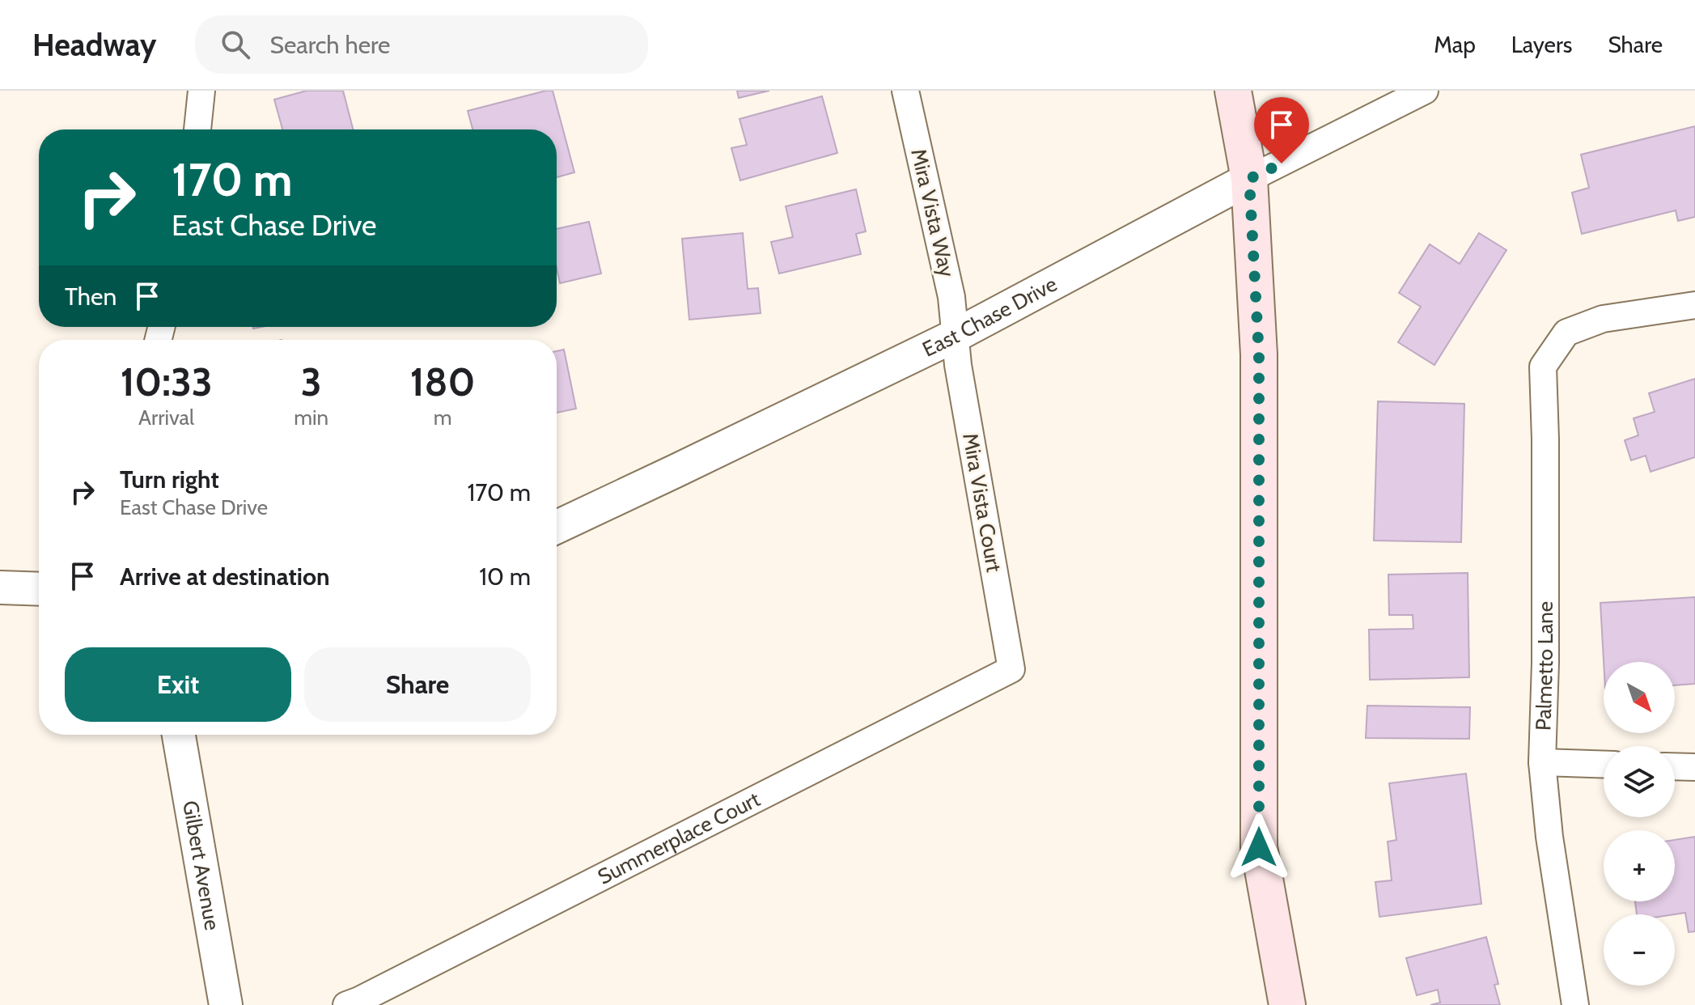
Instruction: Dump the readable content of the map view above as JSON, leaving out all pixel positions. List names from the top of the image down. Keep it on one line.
{"streets":{"street":["Mira Vista Way","East Chase Drive","Mira Vista Court","Palmetto Lane","Summerplace Court","Gilbert Avenue"]},"crossings":[["Mira Vista Way","East Chase Drive"],["Mira Vista Way","Mira Vista Court"],["East Chase Drive","Mira Vista Court"],["Mira Vista Court","Summerplace Court"]],"north":"bottom right","page":{"header":"Headway","search":"Search here","nav":["Map","Layers","Share"],"turn":["170 m","East Chase Drive"],"then":"Then","eta":["10:33","Arrival","3","min","180","m"],"list":[{"name":"Turn right","note":"East Chase Drive","value":"170 m"},{"name":"Arrive at destination","value":"10 m"}],"buttons":["Exit","Share"],"map_buttons":["+","−"]}}
